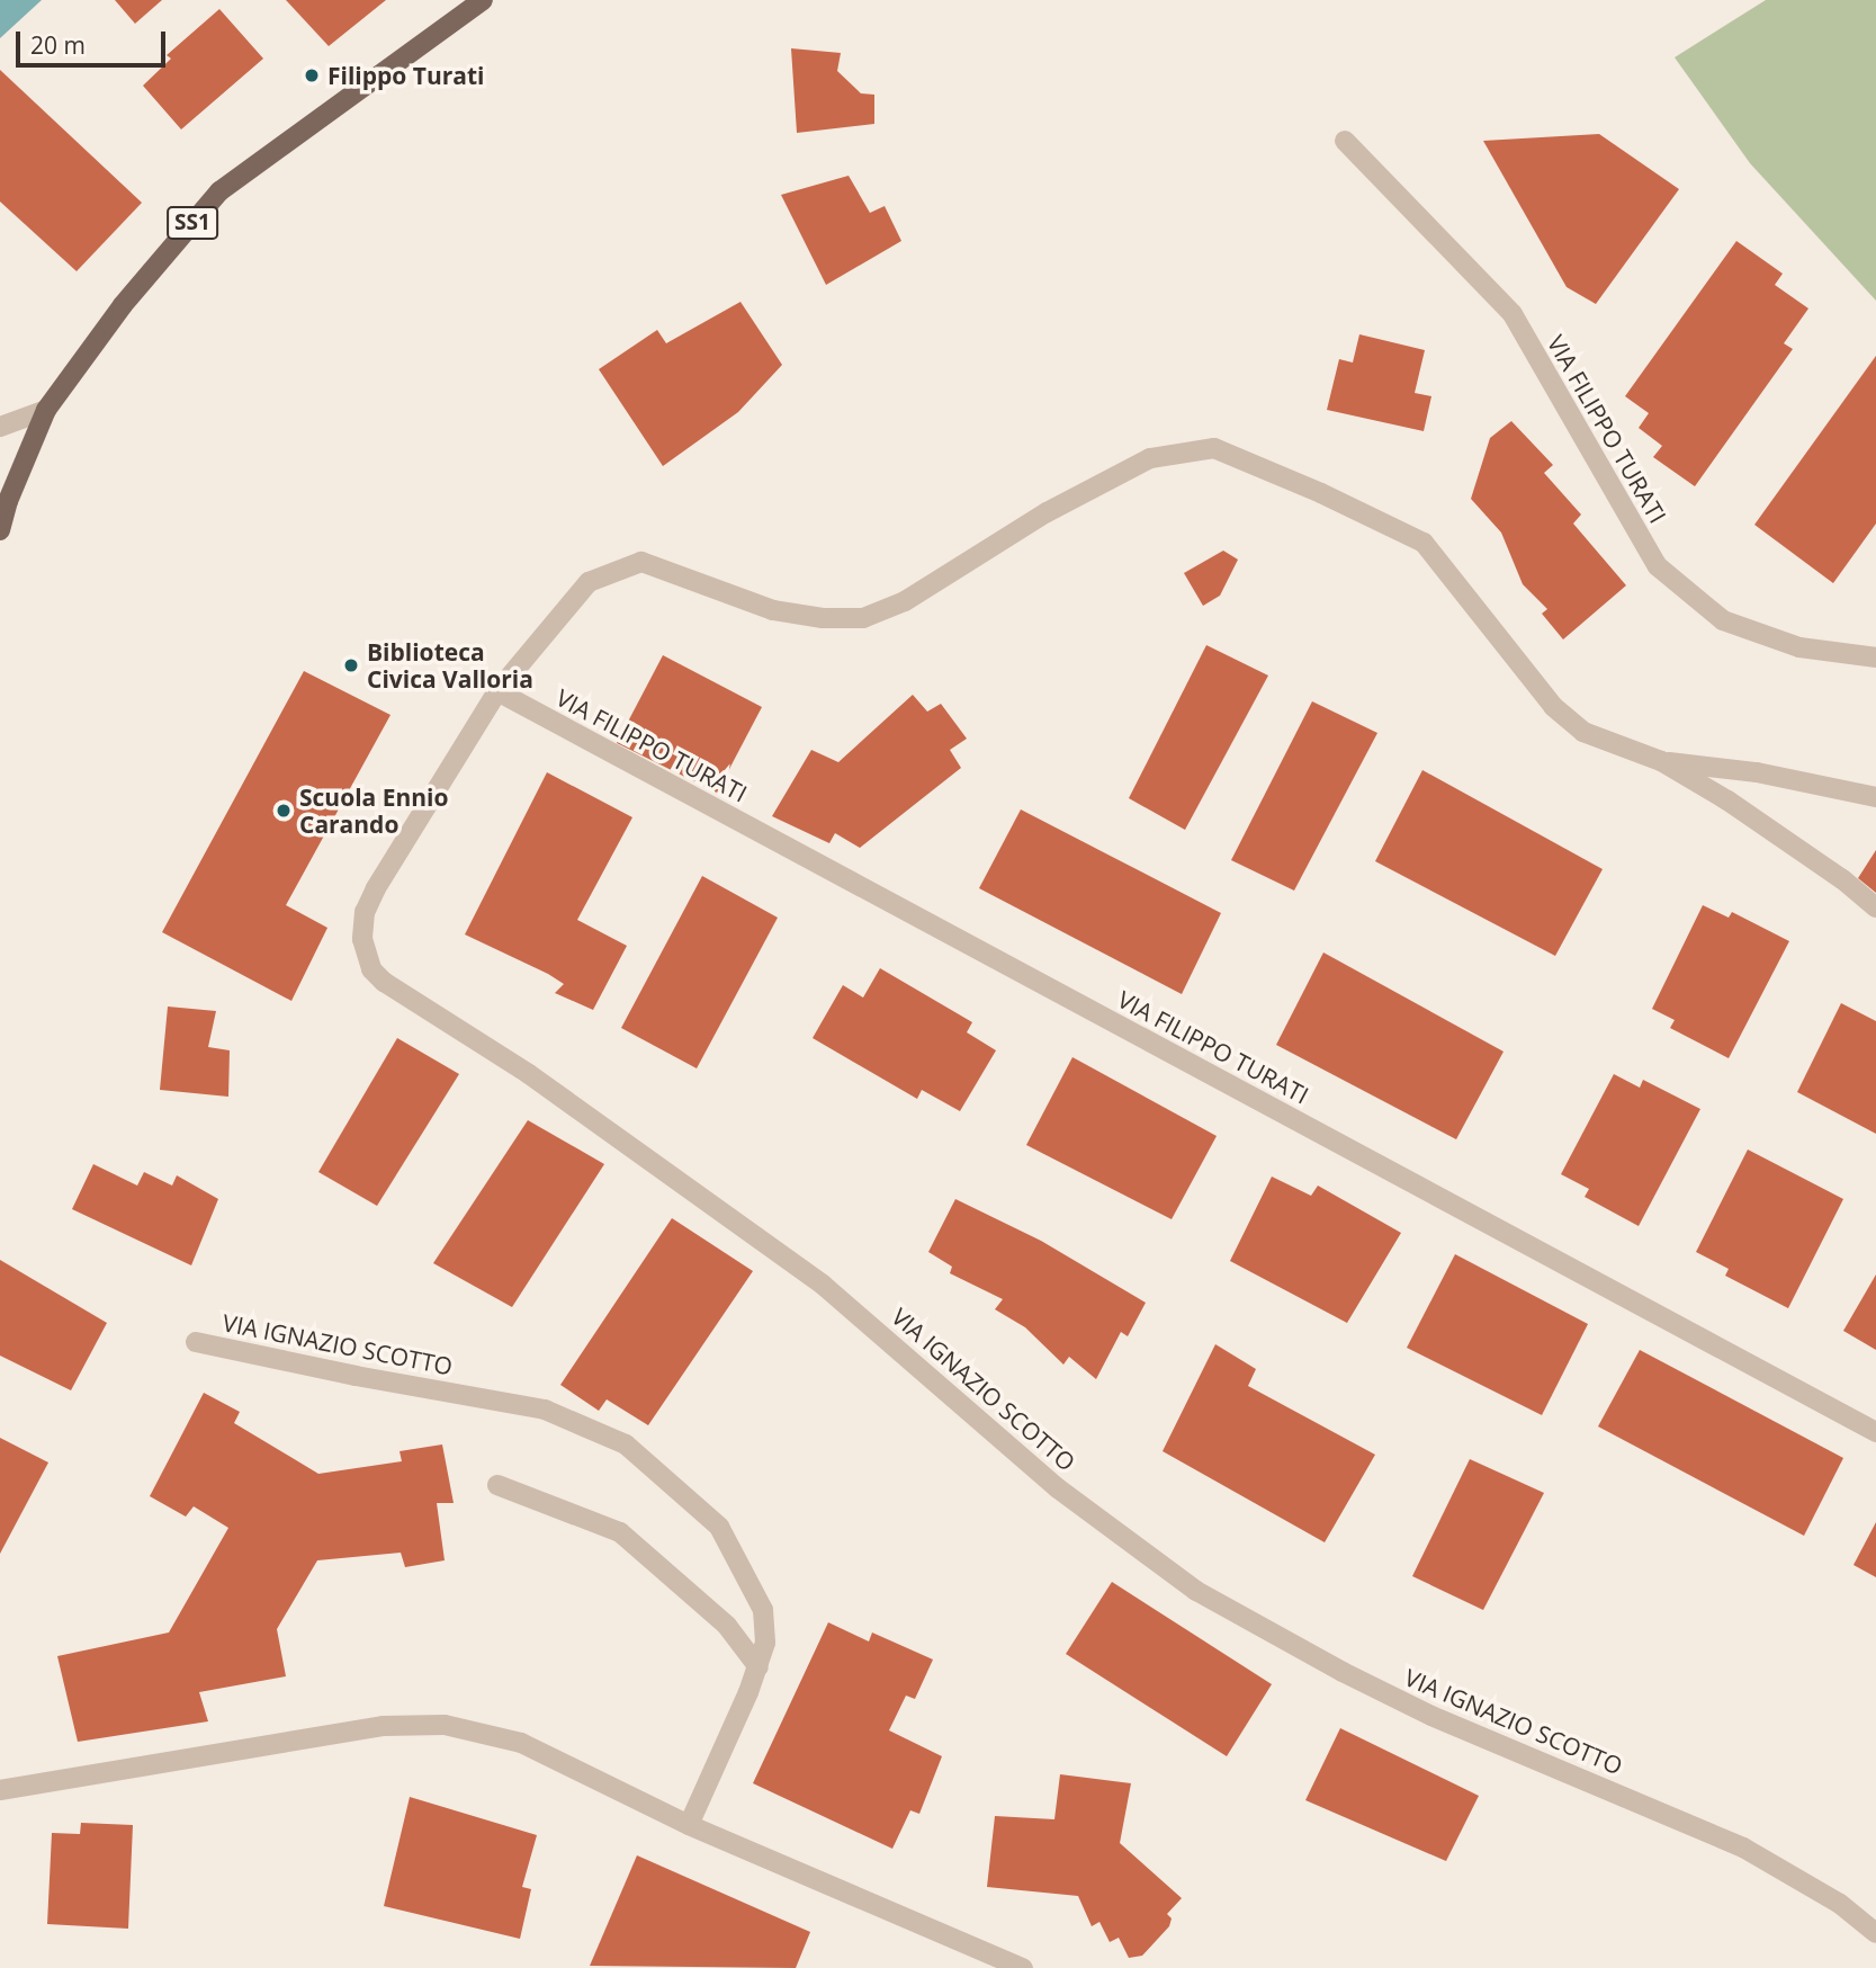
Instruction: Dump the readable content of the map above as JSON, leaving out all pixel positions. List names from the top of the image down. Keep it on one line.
{"streets":{"main road":["SS1"],"street":["VIA FILIPPO TURATI","VIA IGNAZIO SCOTTO"]},"crossings":[["VIA FILIPPO TURATI","VIA IGNAZIO SCOTTO"]],"places":["Filippo Turati","Biblioteca Civica Valloria","Scuola Ennio Carando"],"scale_bar":"20 m"}
